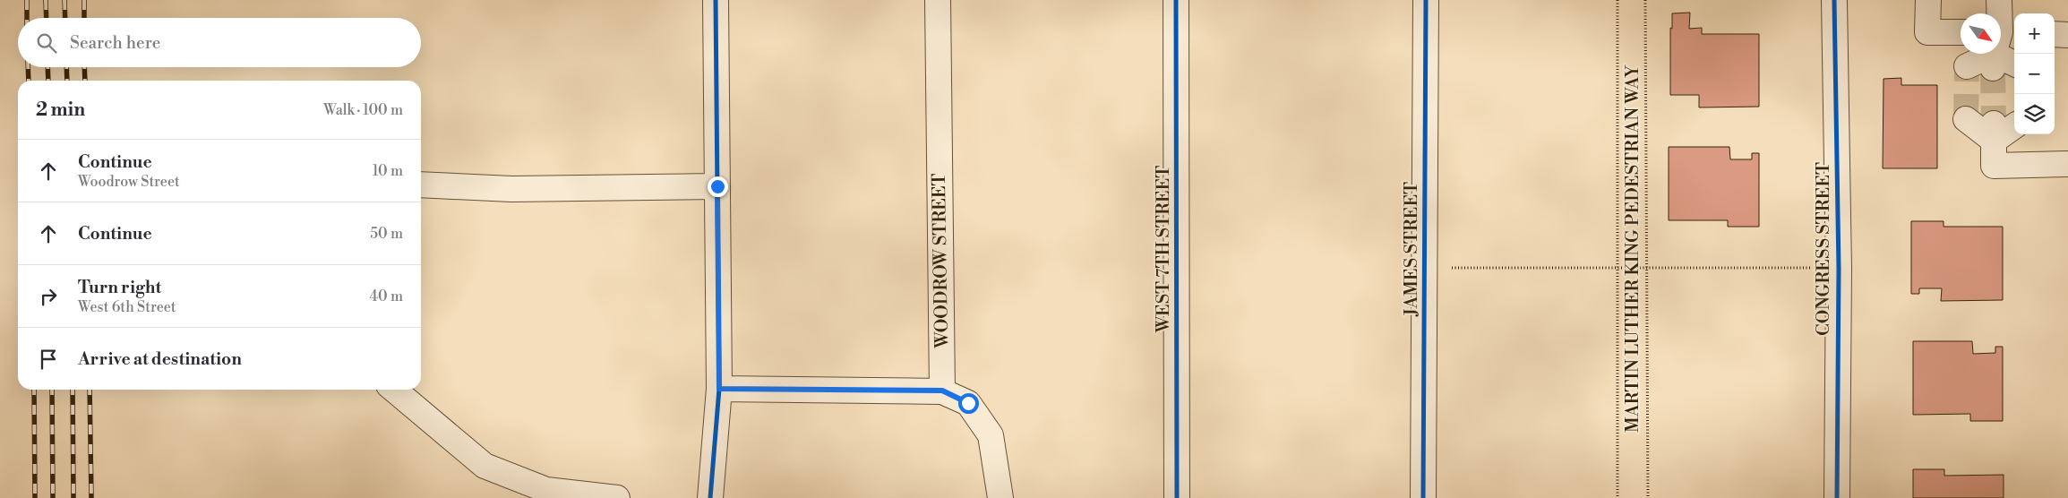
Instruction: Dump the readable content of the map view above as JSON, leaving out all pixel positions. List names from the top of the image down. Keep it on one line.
{"streets":{"street":["WEST 7TH STREET","JAMES STREET","CONGRESS STREET","WOODROW STREET"],"path":["MARTIN LUTHER KING PEDESTRIAN WAY"]},"north":"bottom right","page":{"map_buttons":["+","−"],"search":"Search here","heading":["2 min","Walk · 100 m"],"list":[["Continue","Woodrow Street","10 m"],["Continue","50 m"],["Turn right","West 6th Street","40 m"],"Arrive at destination"]}}
